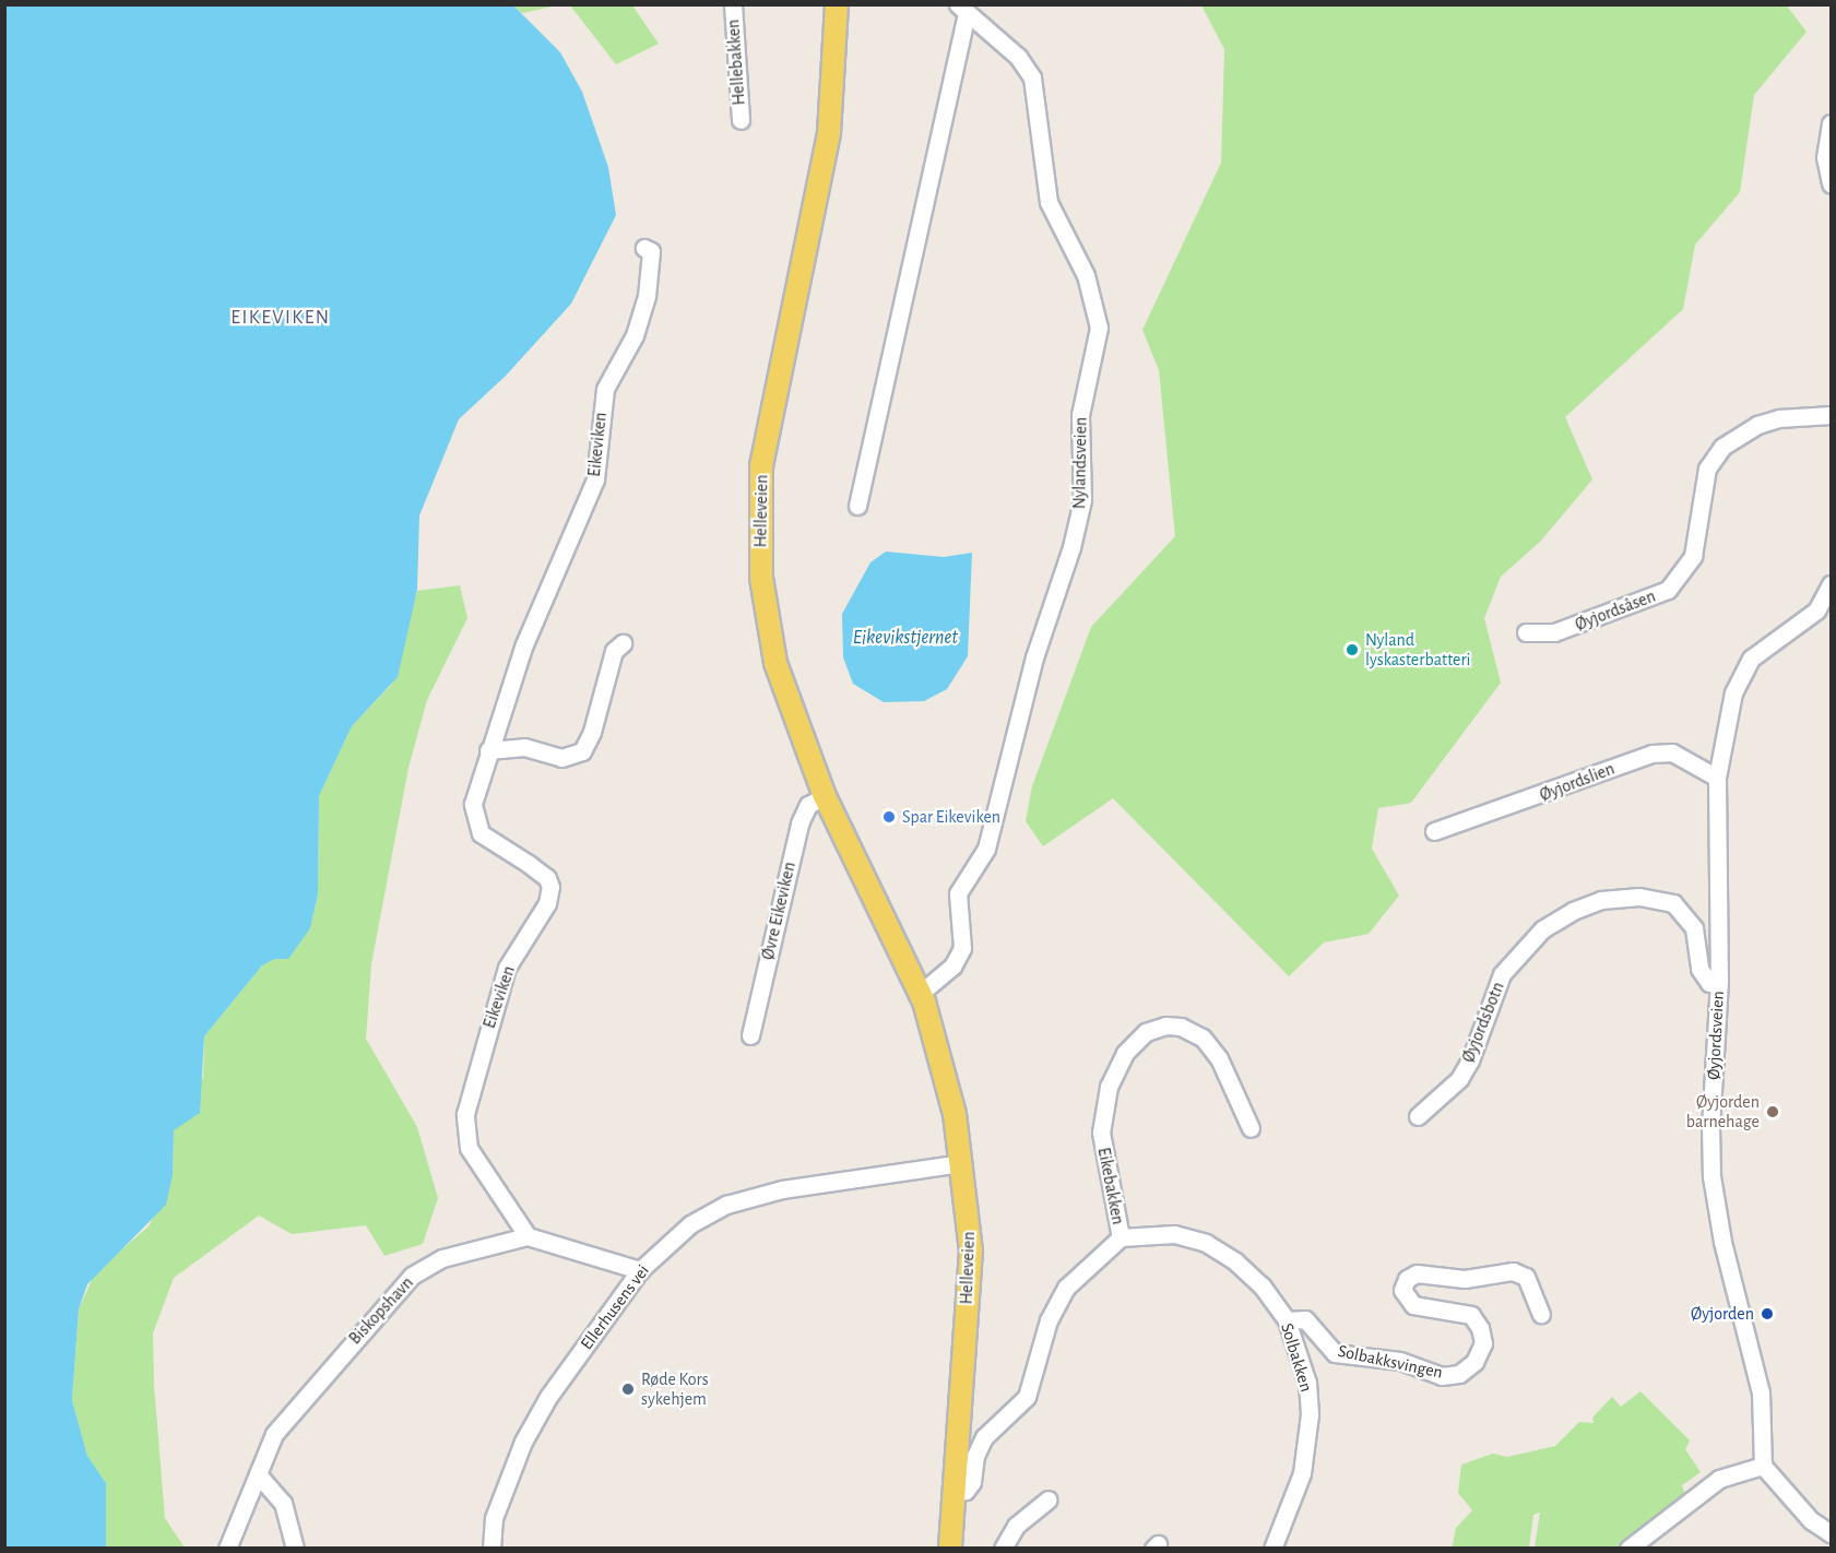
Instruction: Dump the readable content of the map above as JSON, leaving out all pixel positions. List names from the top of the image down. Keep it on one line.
{"streets":{"main road":["Helleveien"],"street":["Hellebakken","Eikeviken","Nylandsveien","Øyjordsåsen","Øyjordslien","Øvre Eikeviken","Øyjordsbotn","Øyjordsveien","Eikebakken","Ellerhusens vei","Biskopshavn","Solbakken","Solbakksvingen"]},"crossings":[["Eikeviken","Biskopshavn"],["Nylandsveien","Helleveien"],["Helleveien","Øvre Eikeviken"],["Helleveien","Eikebakken"],["Helleveien","Ellerhusens vei"],["Øyjordslien","Øyjordsveien"],["Øyjordsbotn","Øyjordsveien"],["Eikebakken","Solbakken"],["Solbakken","Solbakksvingen"]],"districts":["EIKEVIKEN"],"water":["Eikevikstjernet"],"places":["Nyland lyskasterbatteri","Spar Eikeviken","Øyjorden barnehage","Øyjorden","Røde Kors sykehjem"]}
